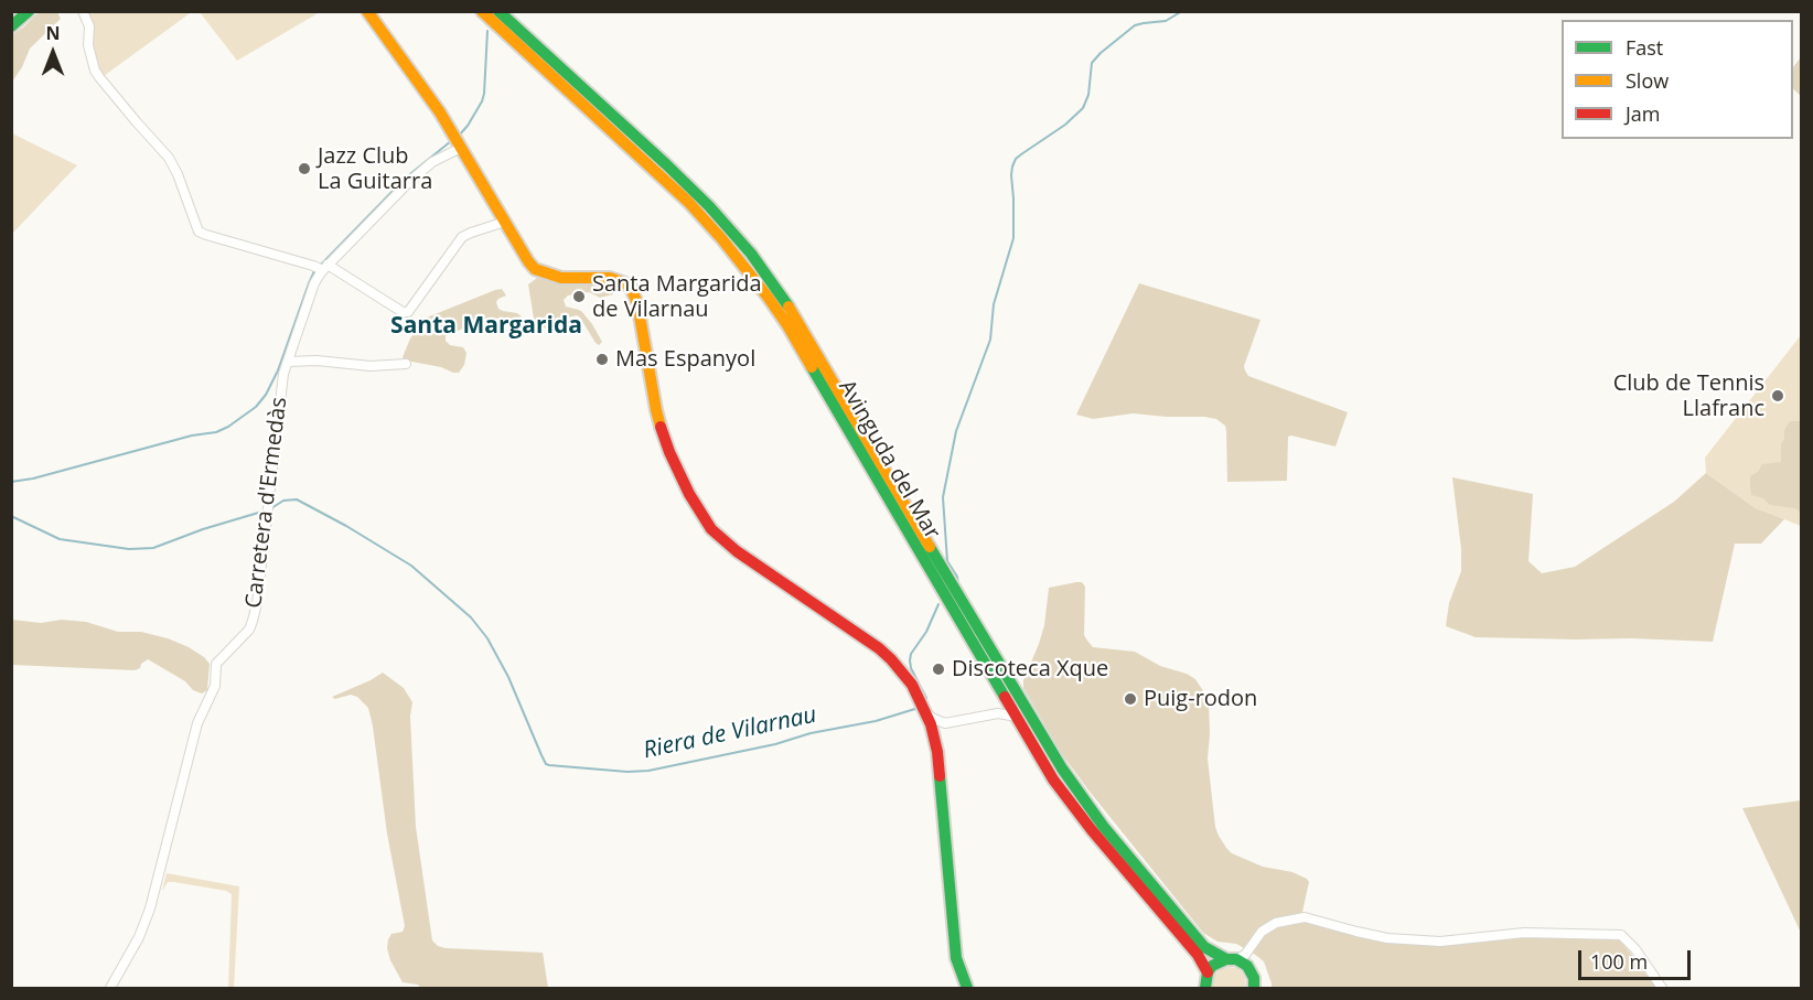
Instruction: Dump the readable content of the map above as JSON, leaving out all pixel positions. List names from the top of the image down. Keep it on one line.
{"streets":{"main road":["Avinguda del Mar"],"street":["Carretera d'Ermedàs"]},"districts":["Santa Margarida"],"water":["Riera de Vilarnau"],"places":["Jazz Club La Guitarra","Santa Margarida de Vilarnau","Mas Espanyol","Club de Tennis Llafranc","Discoteca Xque","Puig-rodon"],"legend":["Fast","Slow","Jam"],"scale_bar":"100 m","north":"top"}
